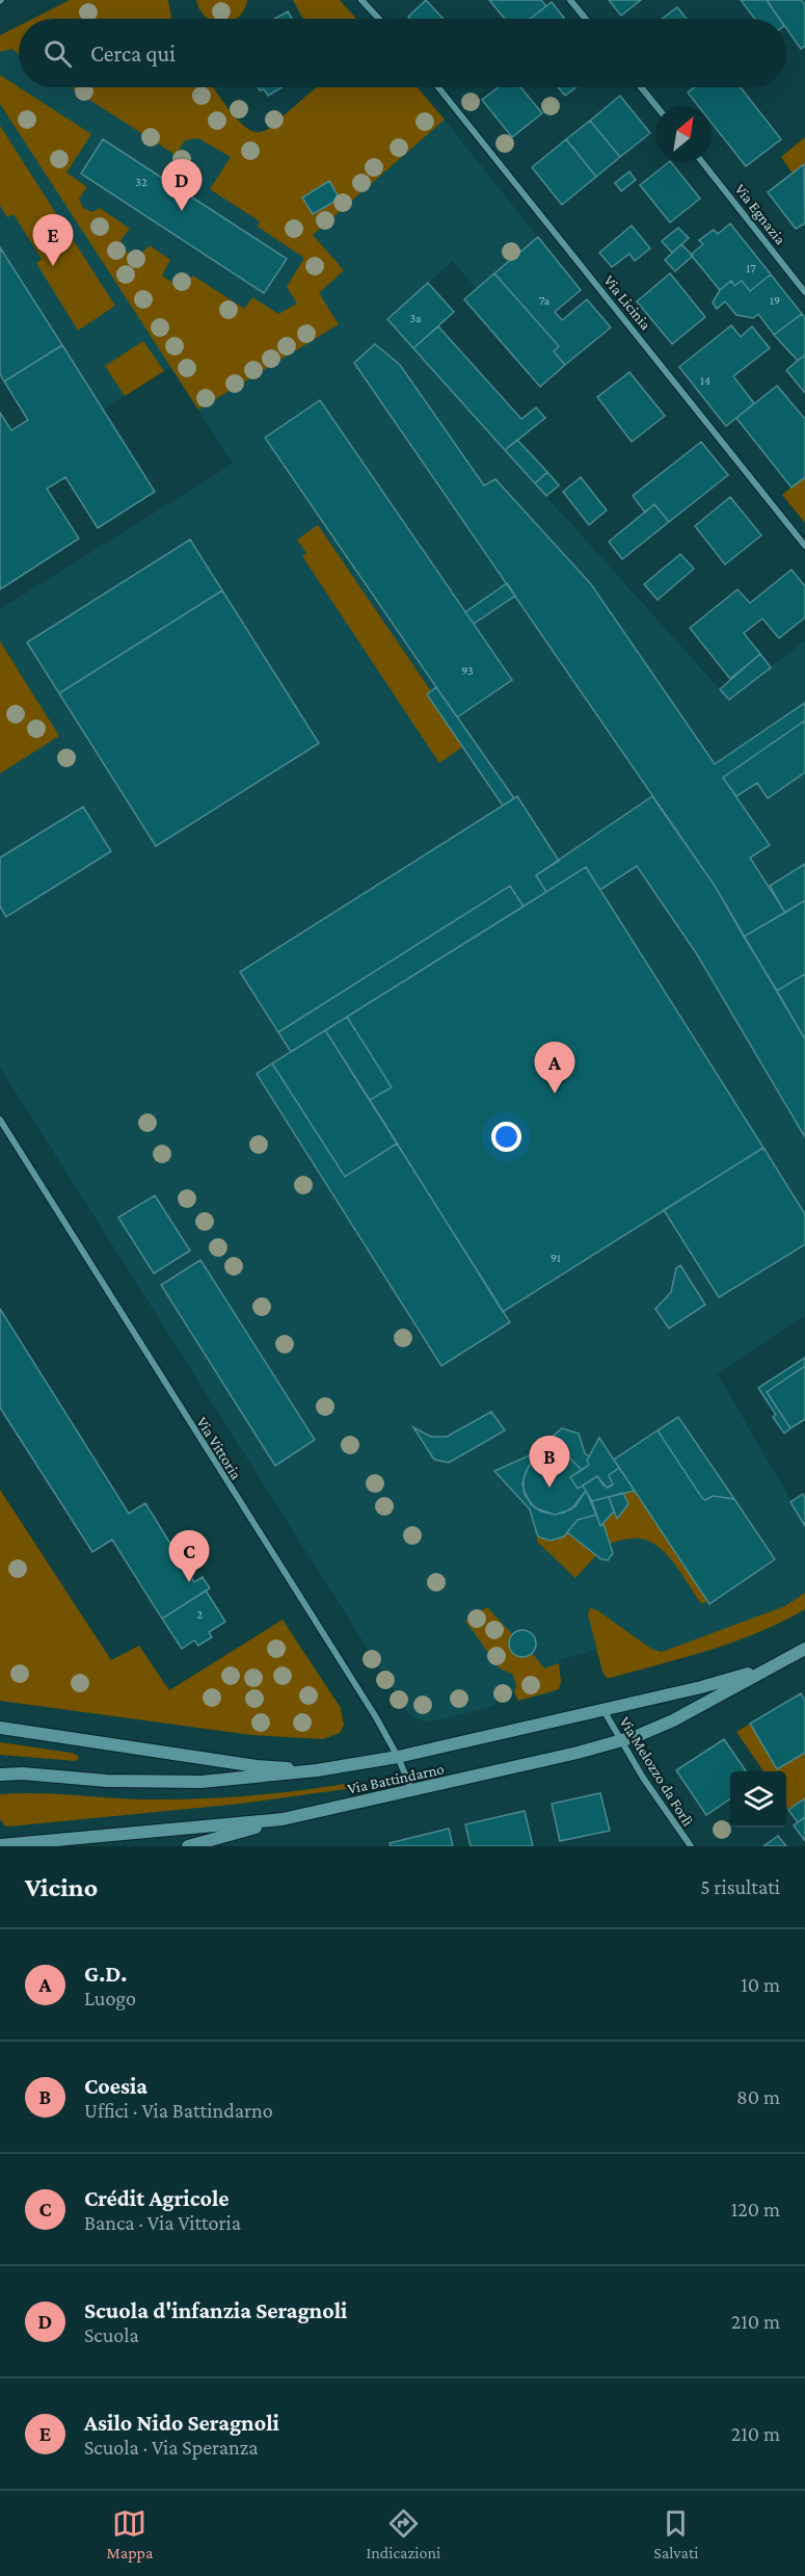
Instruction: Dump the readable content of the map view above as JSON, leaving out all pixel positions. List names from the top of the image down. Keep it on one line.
{"streets":{"street":["Via Egnazia","Via Licinia","Via Vittoria","Via Melozzo da Forlì","Via Battindarno"]},"crossings":[["Via Vittoria","Via Battindarno"],["Via Melozzo da Forlì","Via Battindarno"]],"house_numbers":["32","17","7a","19","3a","14","93","91","2"],"north":"top right","page":{"search":"Cerca qui","pins":["D","E","A","B","C"],"heading":["Vicino","5 risultati"],"list":[{"mark":"A","name":"G.D.","note":"Luogo","value":"10 m"},{"mark":"B","name":"Coesia","note":"Uffici · Via Battindarno","value":"80 m"},{"mark":"C","name":"Crédit Agricole","note":"Banca · Via Vittoria","value":"120 m"},{"mark":"D","name":"Scuola d'infanzia Seragnoli","note":"Scuola","value":"210 m"},{"mark":"E","name":"Asilo Nido Seragnoli","note":"Scuola · Via Speranza","value":"210 m"}],"nav":["Mappa","Indicazioni","Salvati"]}}
